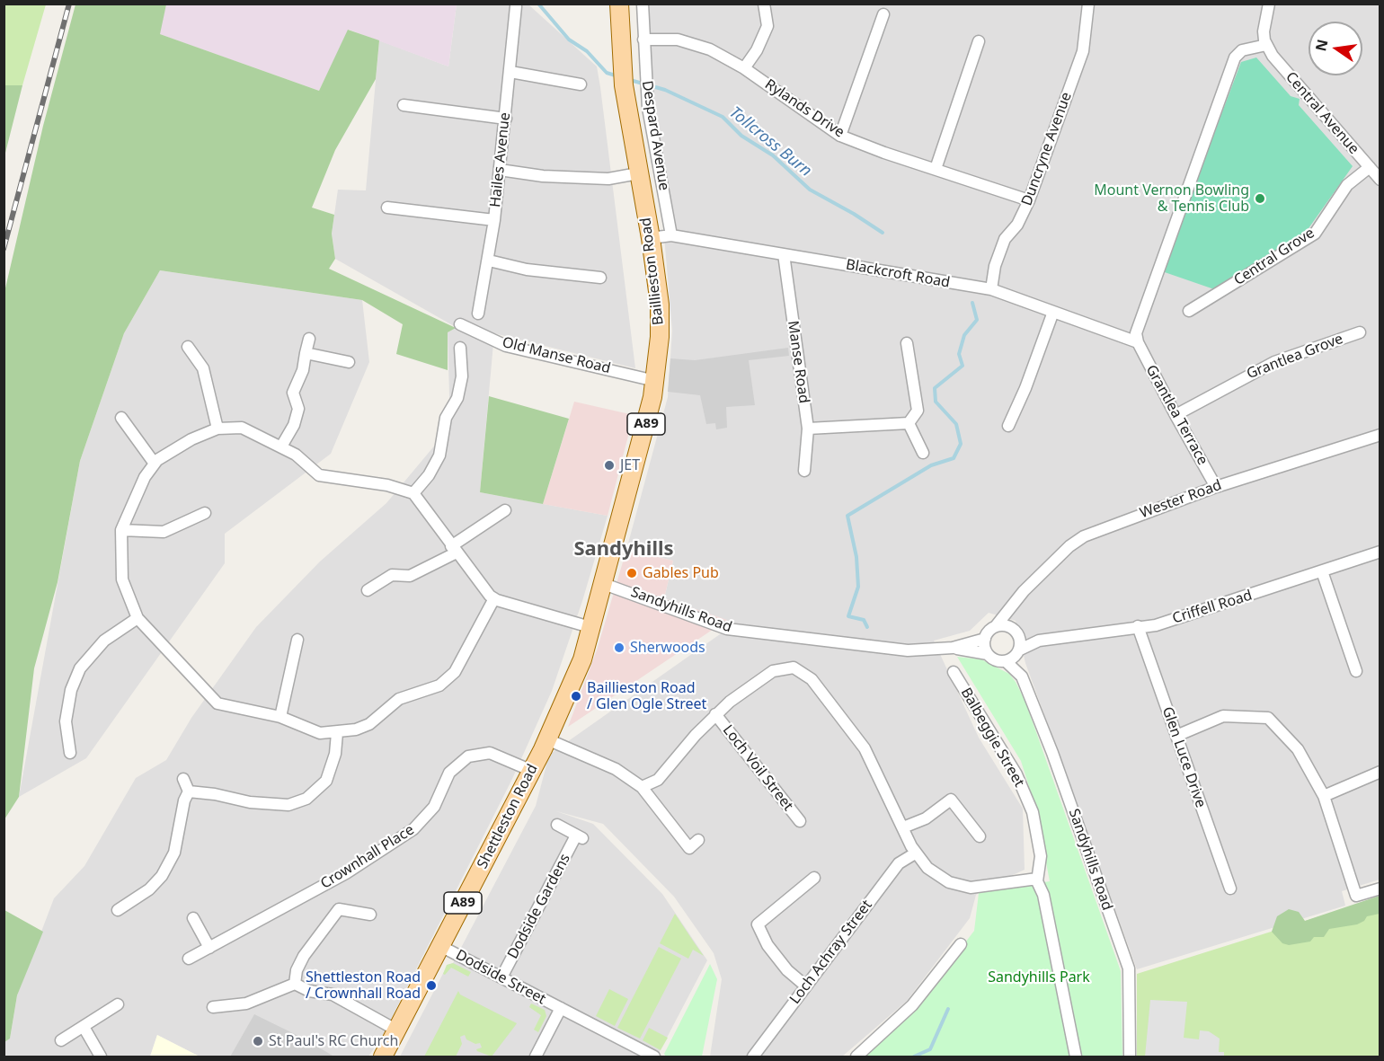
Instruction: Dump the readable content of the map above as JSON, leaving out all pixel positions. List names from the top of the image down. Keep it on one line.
{"streets":{"main road":["Baillieston Road","A89","Shettleston Road"],"street":["Rylands Drive","Central Avenue","Despard Avenue","Duncryne Avenue","Hailes Avenue","Central Grove","Blackcroft Road","Old Manse Road","Grantlea Grove","Manse Road","Grantlea Terrace","Wester Road","Criffell Road","Sandyhills Road","Balbeggie Street","Glen Luce Drive","Loch Voil Street","Crownhall Place","Dodside Gardens","Loch Achray Street","Dodside Street"]},"crossings":[["Rylands Drive","Despard Avenue"],["Rylands Drive","Duncryne Avenue"],["Central Avenue","Central Grove"],["Despard Avenue","Blackcroft Road"],["Duncryne Avenue","Blackcroft Road"],["Baillieston Road","Blackcroft Road"],["Baillieston Road","Old Manse Road"],["Baillieston Road","Sandyhills Road"],["Baillieston Road","Shettleston Road"],["Blackcroft Road","Manse Road"],["Blackcroft Road","Grantlea Terrace"],["Grantlea Grove","Grantlea Terrace"],["Grantlea Terrace","Wester Road"],["Wester Road","Criffell Road"],["Wester Road","Sandyhills Road"],["Criffell Road","Sandyhills Road"],["Criffell Road","Glen Luce Drive"],["Shettleston Road","Crownhall Place"],["Shettleston Road","Dodside Street"],["Dodside Gardens","Dodside Street"]],"districts":["Sandyhills"],"water":["Tollcross Burn"],"parks":["Sandyhills Park"],"places":["Mount Vernon Bowling & Tennis Club","JET","Gables Pub","Sherwoods","Baillieston Road / Glen Ogle Street","Shettleston Road / Crownhall Road","St Paul's RC Church"],"north":"left"}
